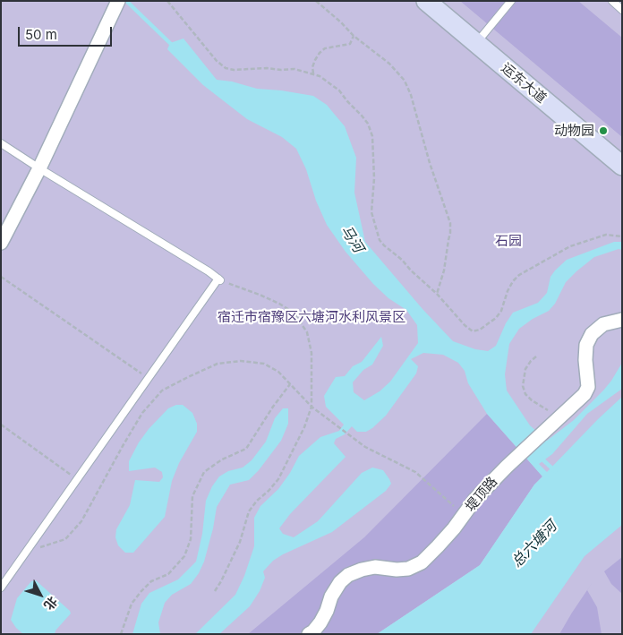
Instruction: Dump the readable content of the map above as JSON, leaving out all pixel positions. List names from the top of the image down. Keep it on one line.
{"streets":{"main road":["运东大道"],"street":["堤顶路"]},"water":["马河","总六塘河"],"parks":["石园","宿迁市宿豫区六塘河水利风景区"],"places":["动物园"],"scale_bar":"50 m","north":"bottom right"}
